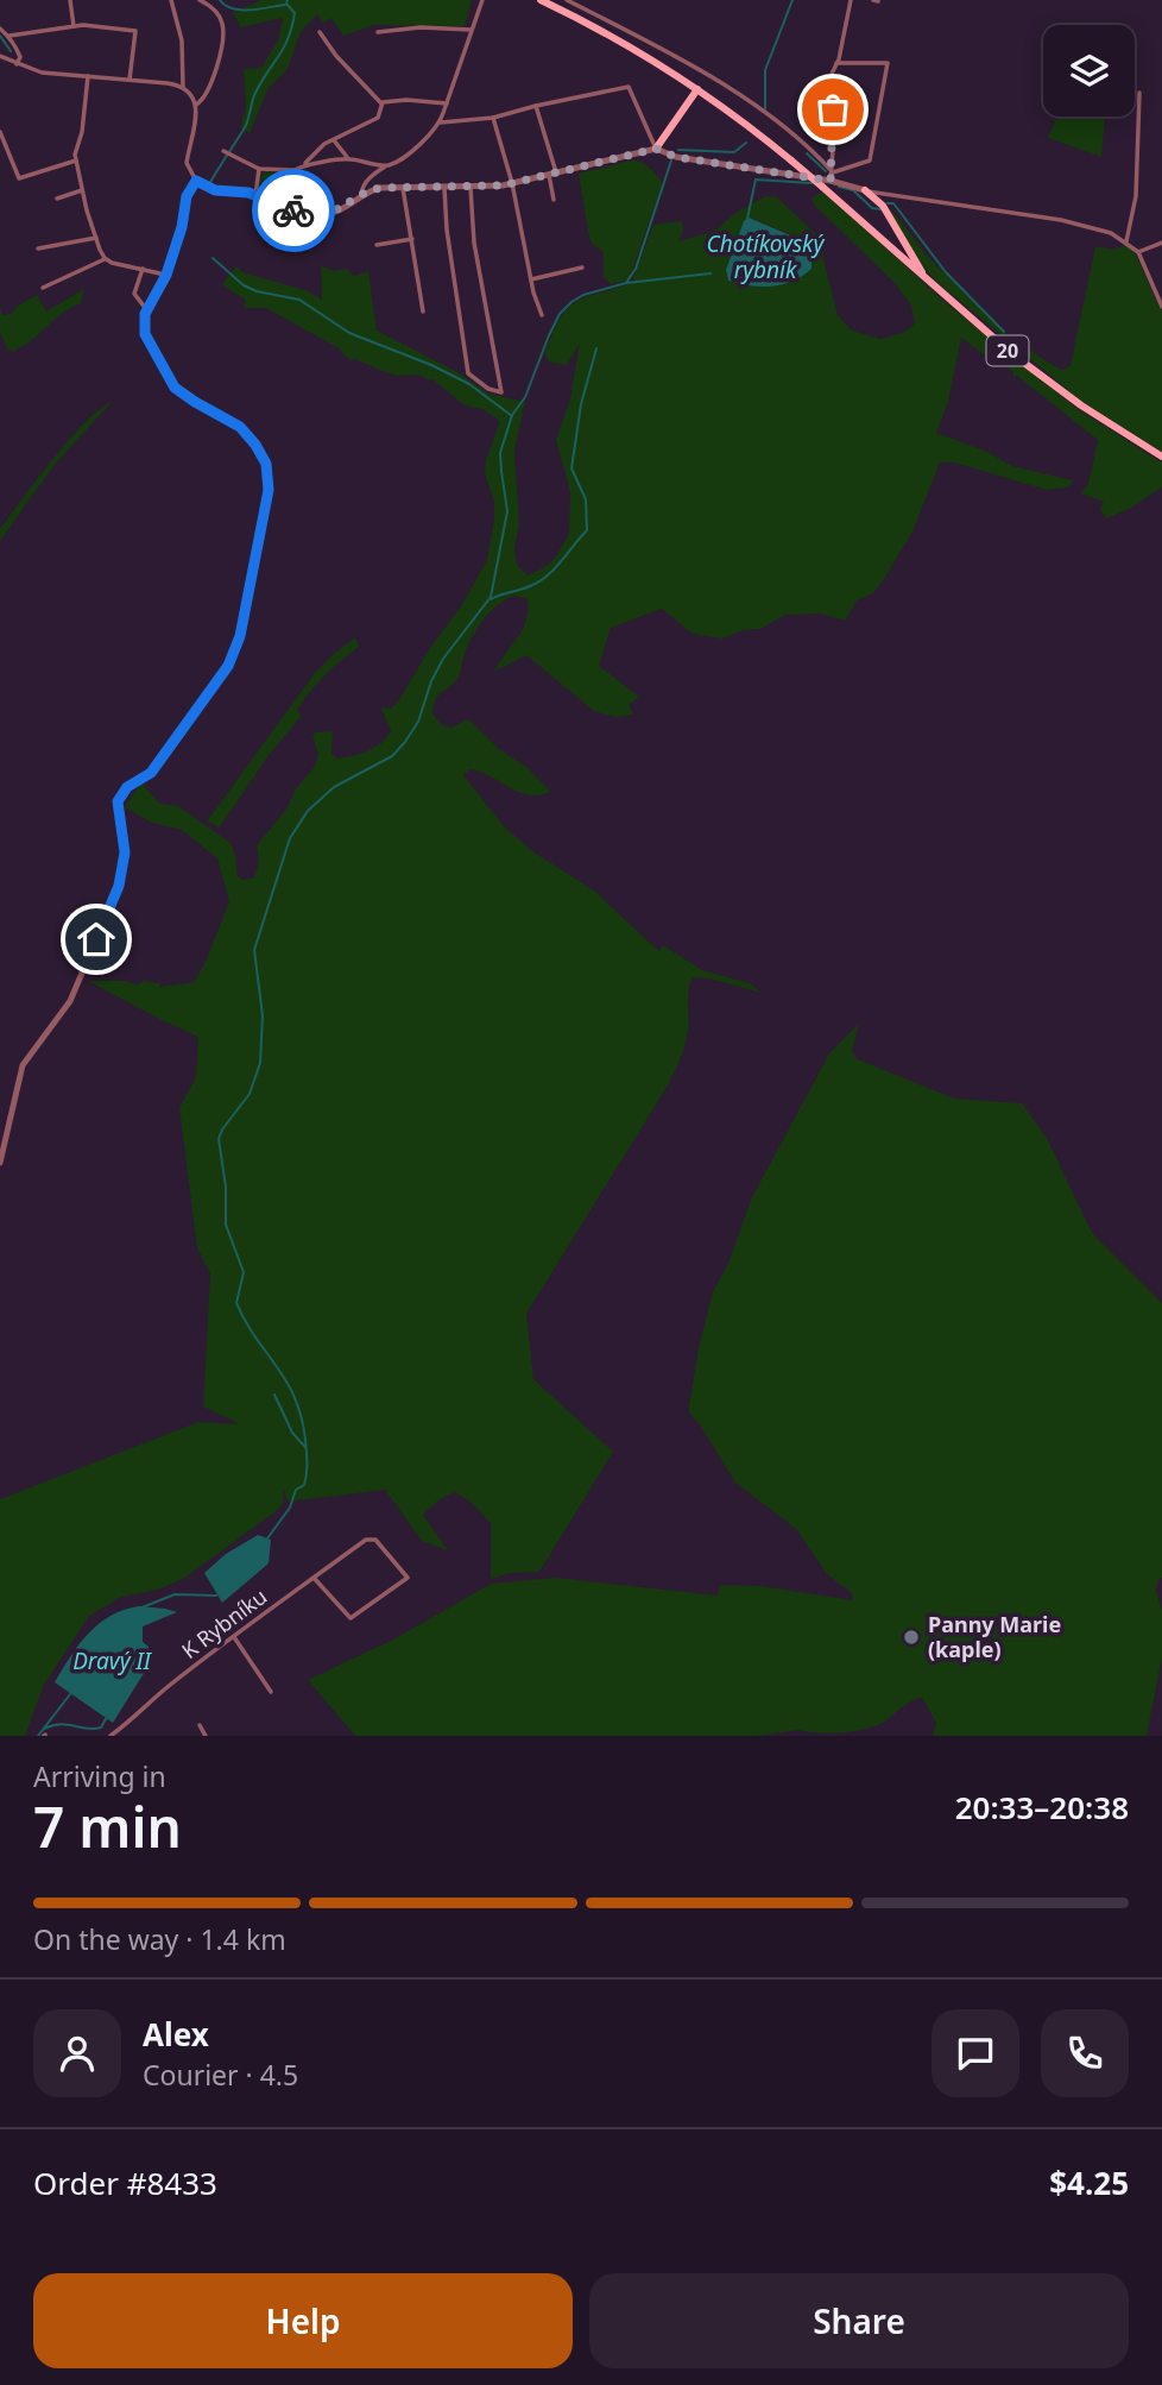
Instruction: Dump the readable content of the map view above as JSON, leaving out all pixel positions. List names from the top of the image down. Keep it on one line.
{"streets":{"main road":["20"],"street":["K Rybníku"]},"water":["Chotíkovský rybník","Dravý II"],"places":["Panny Marie (kaple)"],"page":{"heading":["7 min","Arriving in","20:33–20:38"],"panel":["Alex","Courier · 4.5","Order #8433","$4.25"],"bar":"On the way · 1.4 km","buttons":["Help","Share"]}}
